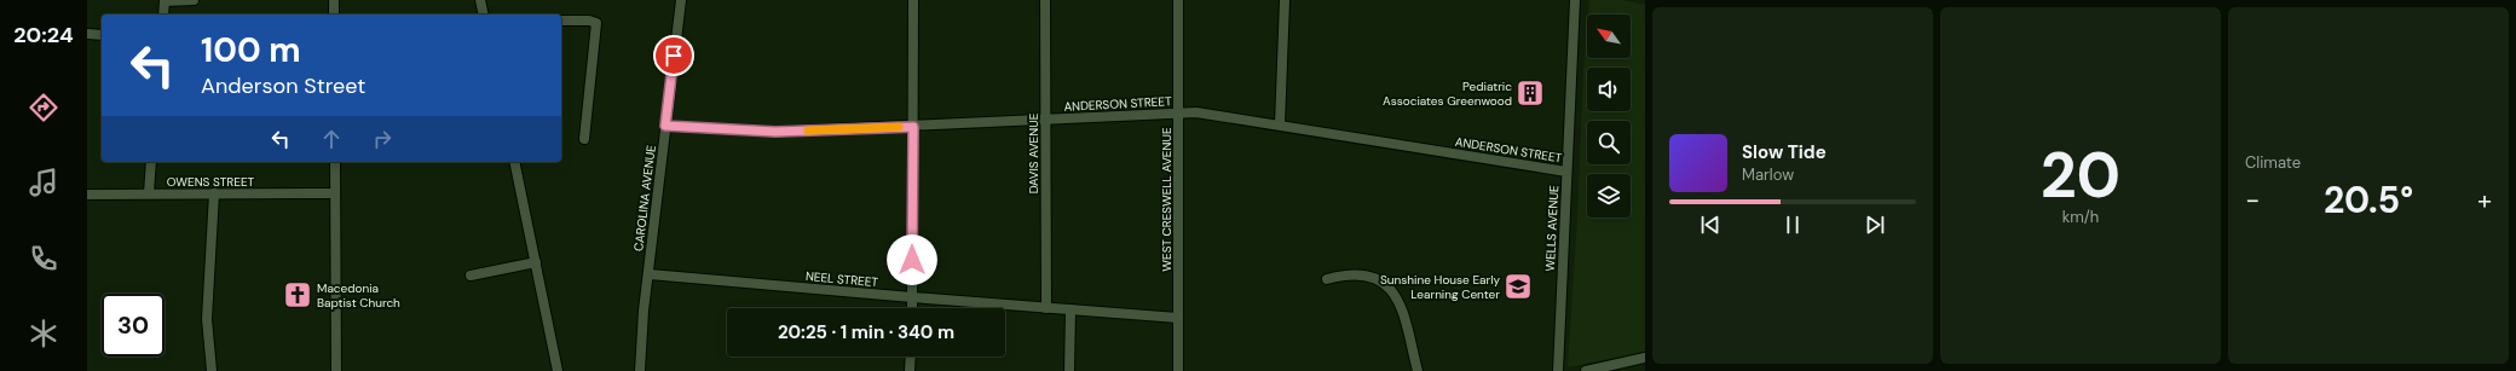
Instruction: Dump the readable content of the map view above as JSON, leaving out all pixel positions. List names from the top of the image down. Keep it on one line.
{"streets":{"street":["ANDERSON STREET","DAVIS AVENUE","OWENS STREET","CAROLINA AVENUE","WEST CRESWELL AVENUE","WELLS AVENUE","NEEL STREET"]},"crossings":[["ANDERSON STREET","DAVIS AVENUE"],["ANDERSON STREET","CAROLINA AVENUE"],["ANDERSON STREET","WEST CRESWELL AVENUE"],["ANDERSON STREET","WELLS AVENUE"],["DAVIS AVENUE","NEEL STREET"],["CAROLINA AVENUE","NEEL STREET"],["WEST CRESWELL AVENUE","NEEL STREET"]],"places":{"building":["Pediatric Associates Greenwood"],"school or university":["Sunshine House Early Learning Center"],"church":["Macedonia Baptist Church"]},"north":"top left","page":{"tabs":"20:24","tile":[["20","km/h"],"Climate"],"turn":["100 m","Anderson Street"],"song":["Slow Tide","Marlow"],"heat":["−","20.5°","+"],"limit":"30","trip":"20:25 · 1 min · 340 m"}}
